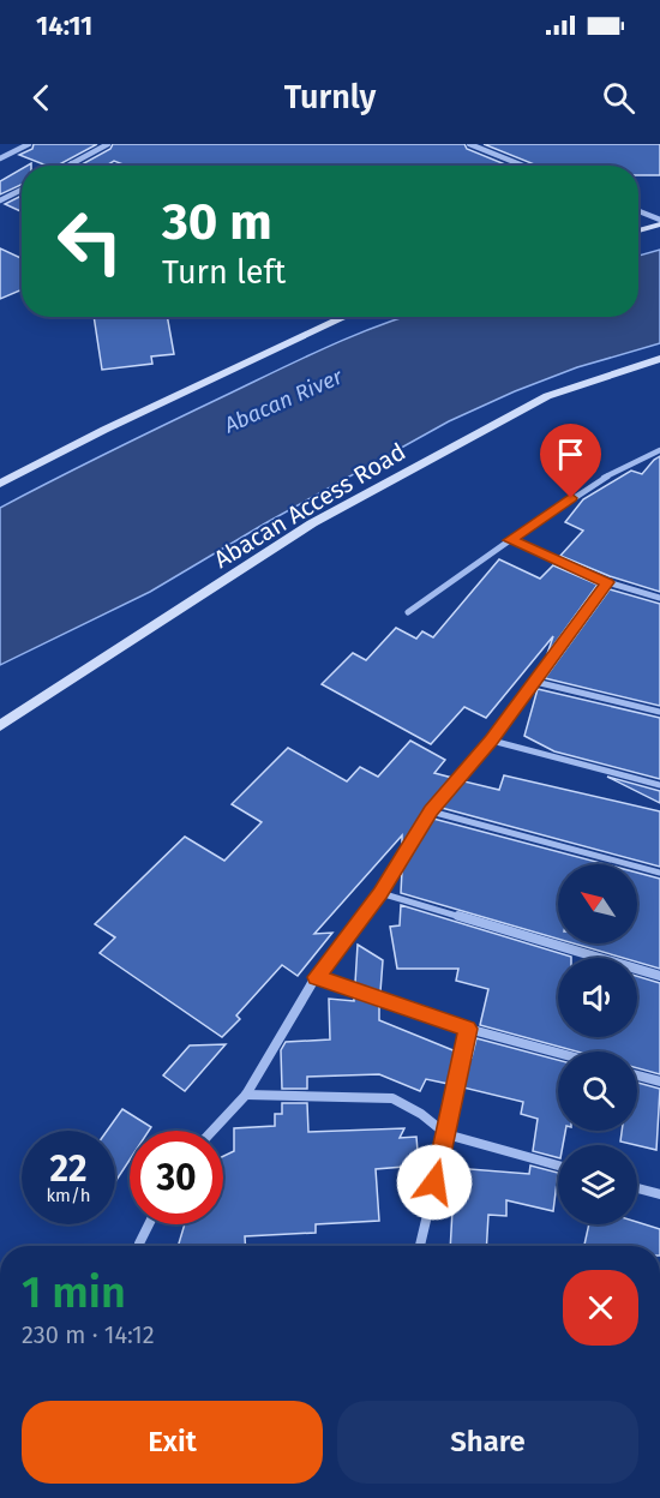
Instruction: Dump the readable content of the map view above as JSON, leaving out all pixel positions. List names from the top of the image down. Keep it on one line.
{"streets":{"street":["Abacan Access Road"]},"water":["Abacan River"],"north":"top left","page":{"status":"14:11","header":"Turnly","turn":["30 m","Turn left"],"speed":"22 km/h","limit":"30","heading":["1 min","230 m · 14:12"],"buttons":["Exit","Share"]}}
